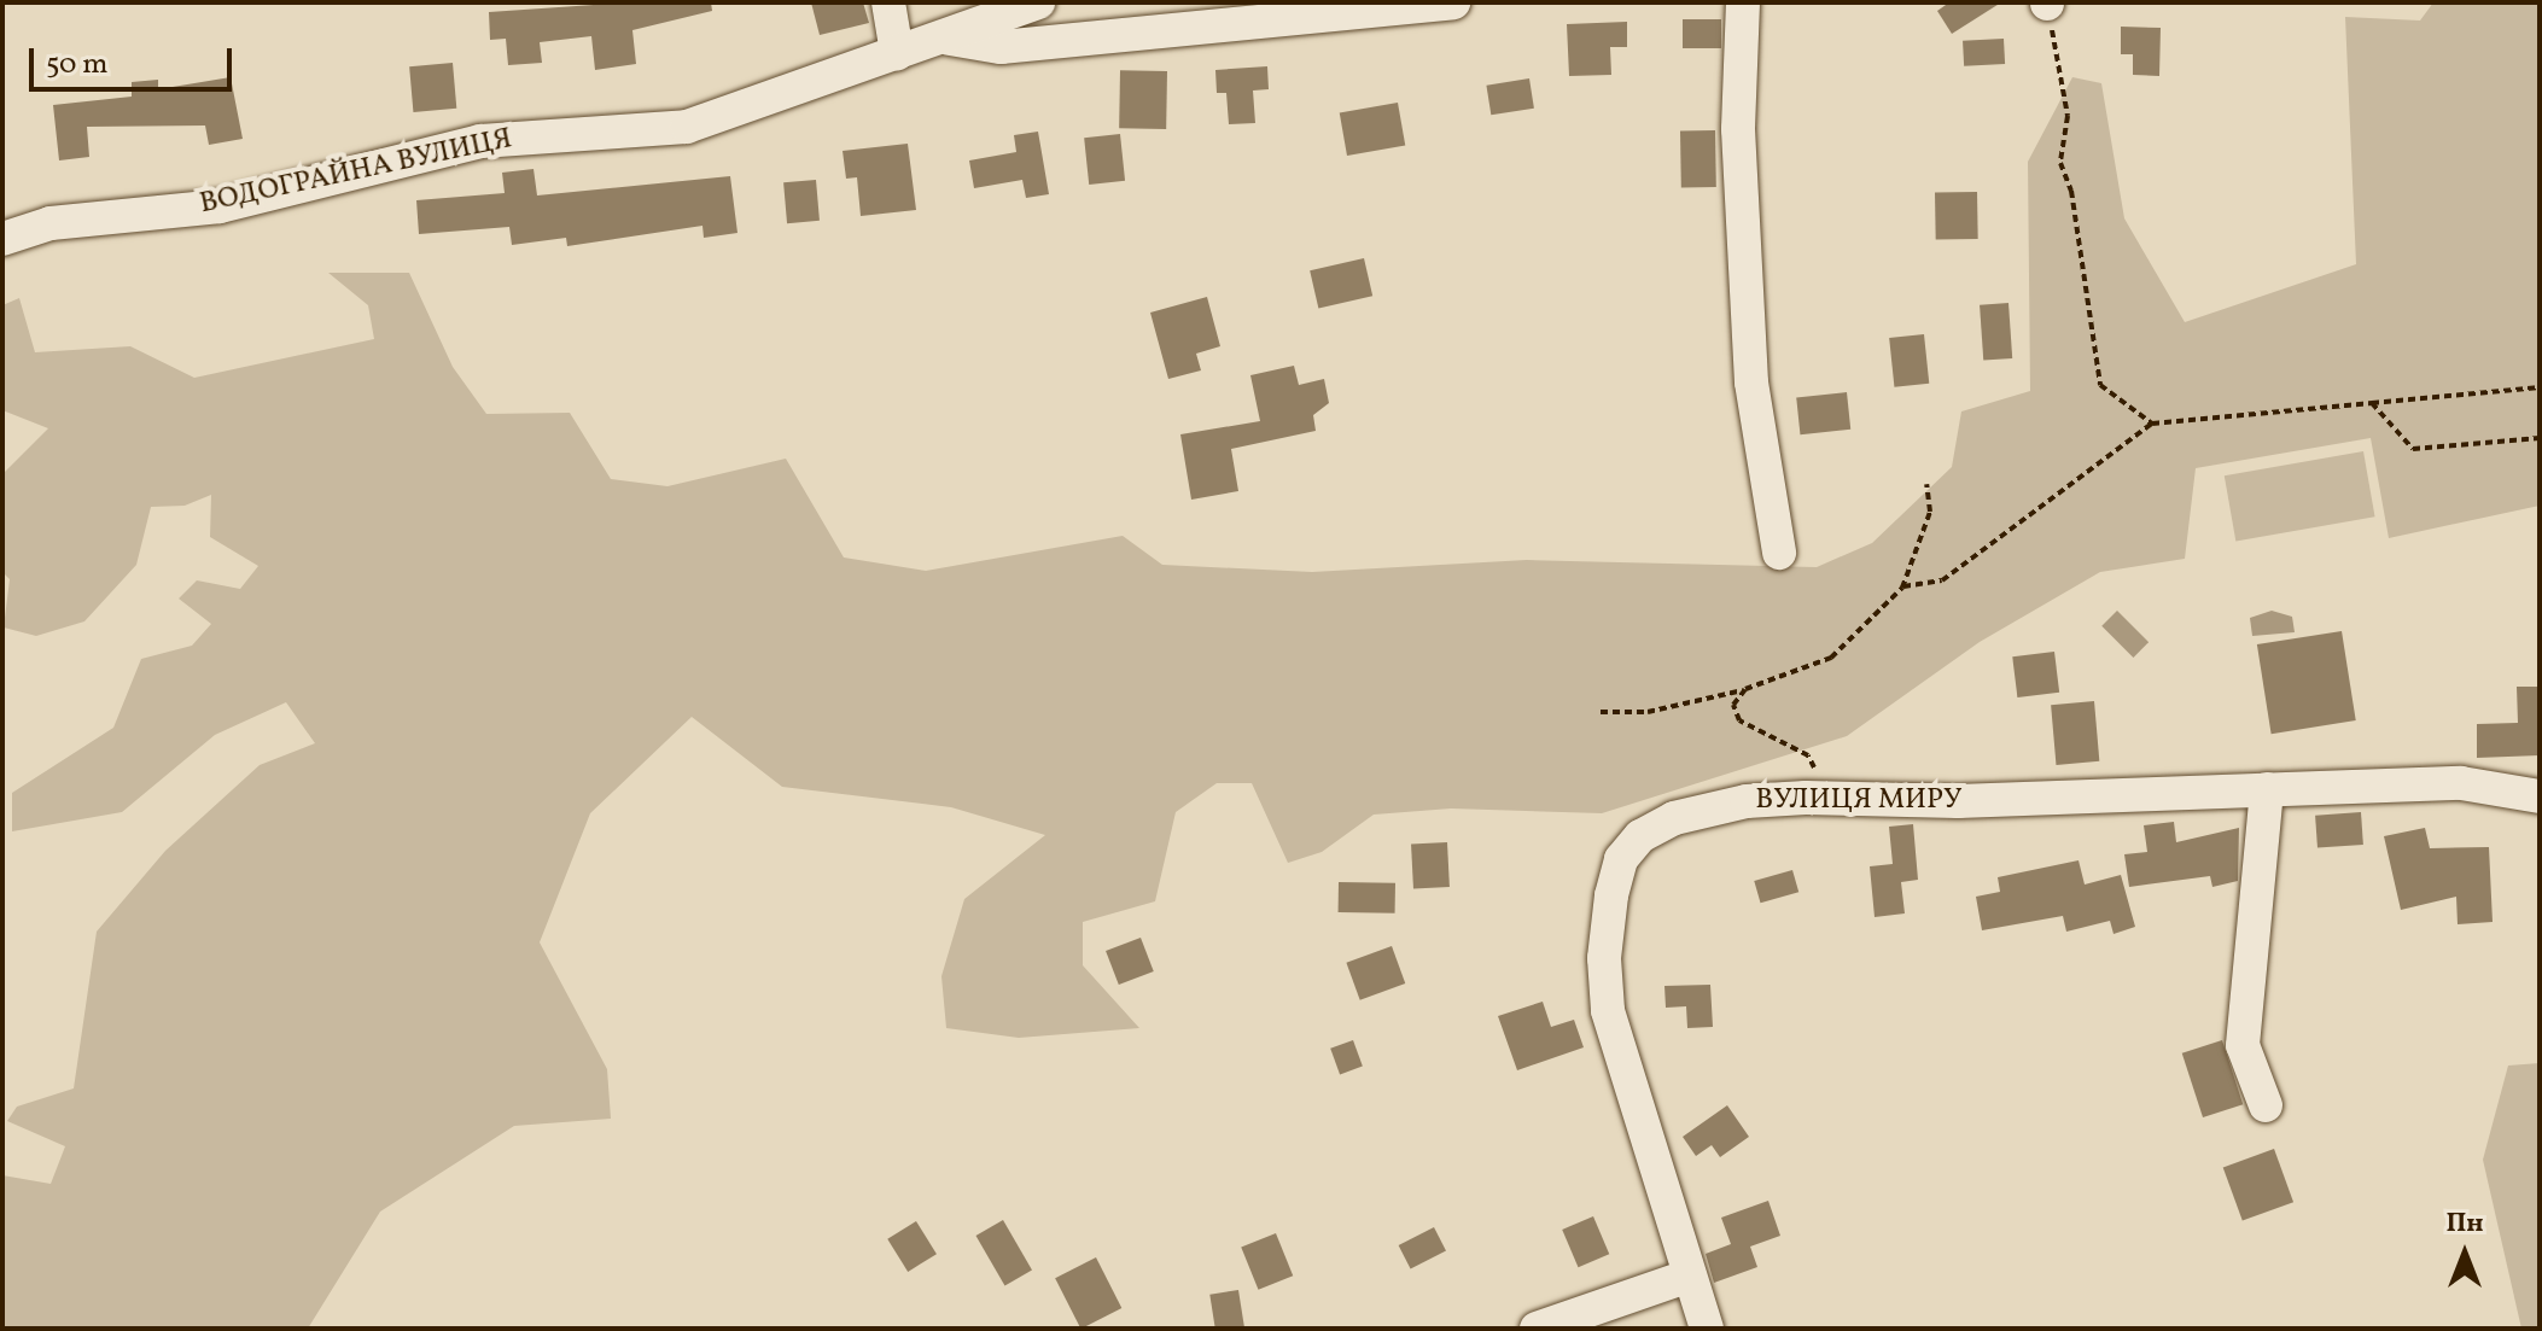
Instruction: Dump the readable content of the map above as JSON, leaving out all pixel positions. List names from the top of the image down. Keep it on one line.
{"streets":{"street":["ВОДОГРАЙНА ВУЛИЦЯ","ВУЛИЦЯ МИРУ"]},"scale_bar":"50 m","north":"top"}
